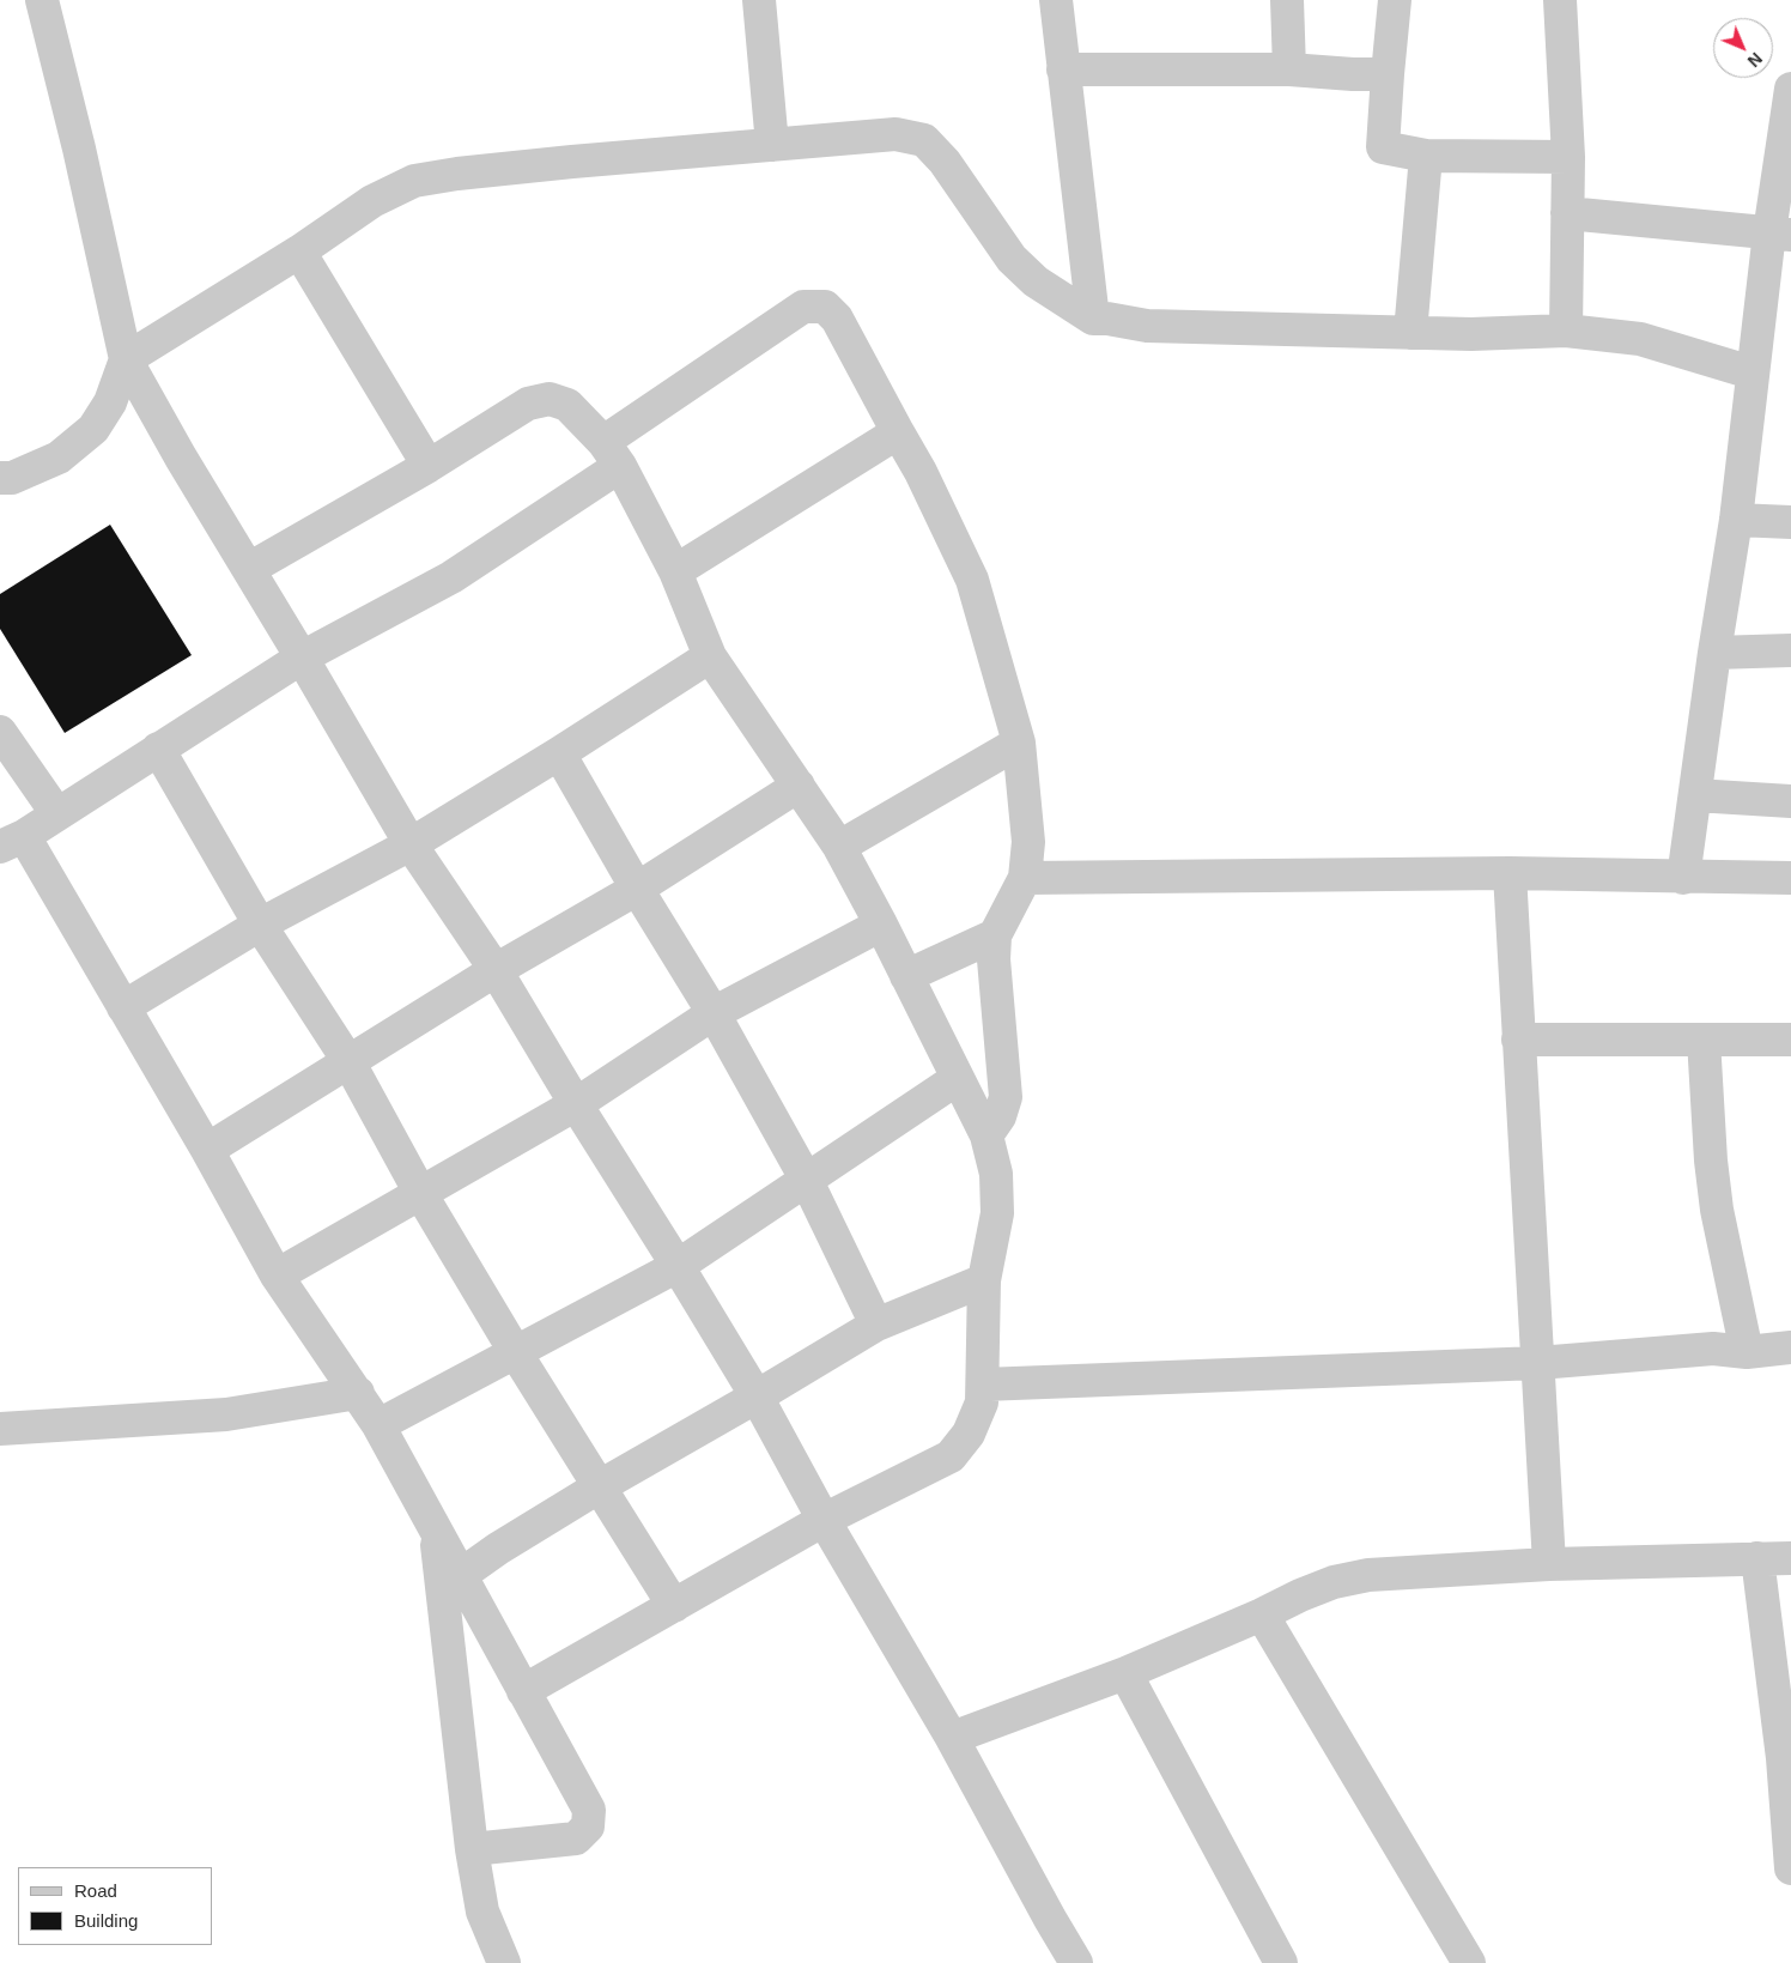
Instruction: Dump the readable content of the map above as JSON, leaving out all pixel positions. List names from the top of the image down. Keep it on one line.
{"legend":["Road","Building"],"north":"bottom right"}
